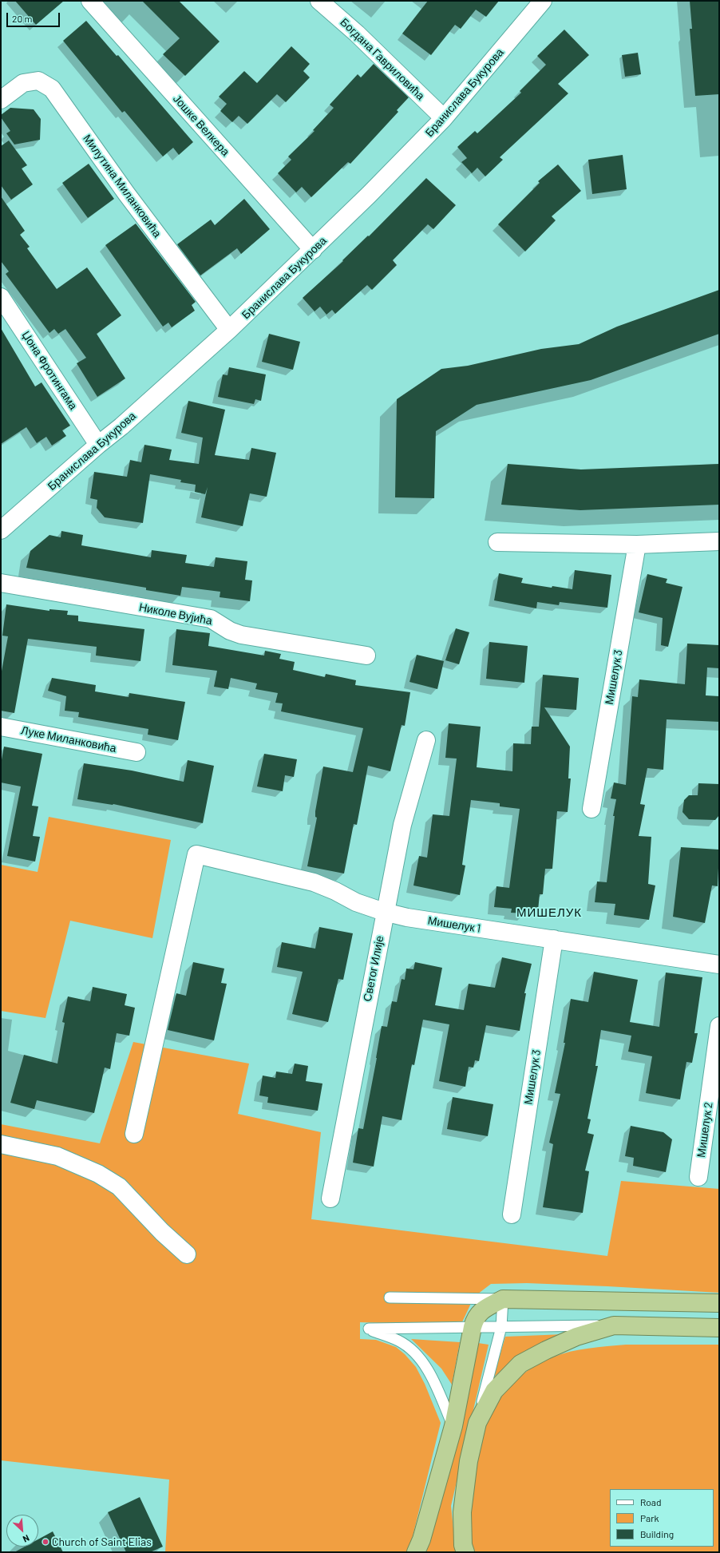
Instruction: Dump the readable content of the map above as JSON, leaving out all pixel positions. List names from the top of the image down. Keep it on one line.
{"streets":{"street":["Богдана Гавриловића","Бранислава Букурова","Јошке Велкера","Милутина Миланковића","Џона Фротингама","Николе Вујића","Мишелук 3","Луке Миланковића","Мишелук 1","Светог Илије","Мишелук 2"]},"crossings":[["Богдана Гавриловића","Бранислава Букурова"],["Бранислава Букурова","Јошке Велкера"],["Бранислава Букурова","Милутина Миланковића"],["Бранислава Букурова","Џона Фротингама"],["Мишелук 3","Мишелук 1"],["Мишелук 1","Светог Илије"]],"districts":["МИШЕЛУК"],"places":["Church of Saint Elias"],"legend":["Road","Park","Building"],"scale_bar":"20 m","north":"bottom right"}
